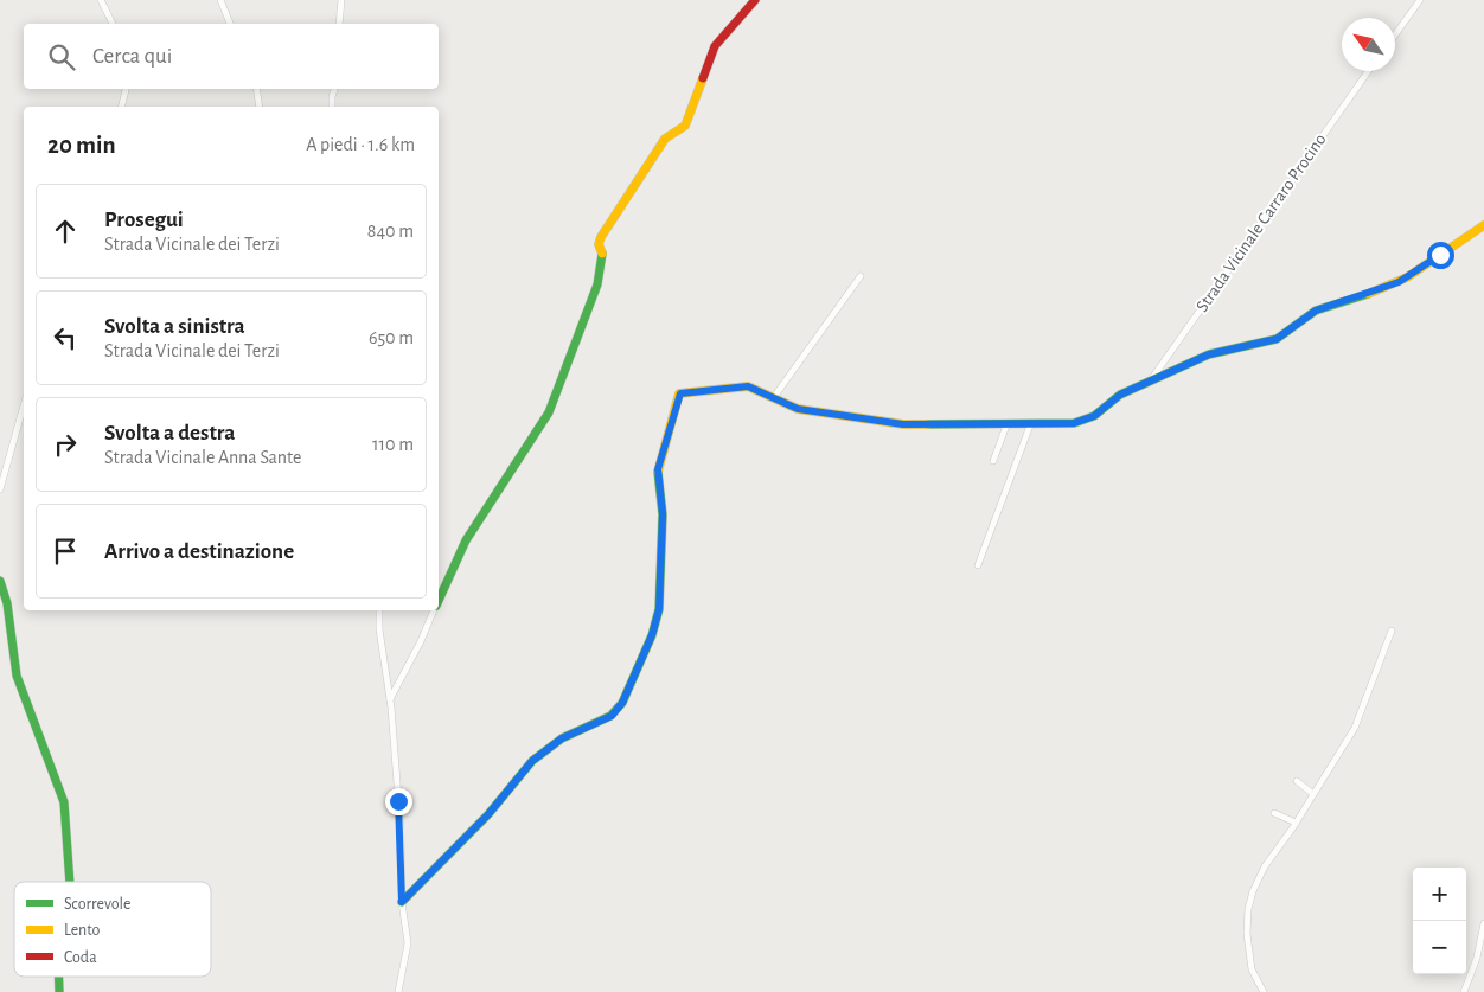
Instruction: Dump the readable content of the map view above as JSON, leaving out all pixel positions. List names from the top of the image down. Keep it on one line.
{"streets":{"street":["Strada Vicinale Carraro Procino"]},"legend":["Scorrevole","Lento","Coda"],"north":"top left","page":{"search":"Cerca qui","heading":["20 min","A piedi · 1.6 km"],"list":[["Prosegui","Strada Vicinale dei Terzi","840 m"],["Svolta a sinistra","Strada Vicinale dei Terzi","650 m"],["Svolta a destra","Strada Vicinale Anna Sante","110 m"],"Arrivo a destinazione"],"map_buttons":["+","−"]}}
